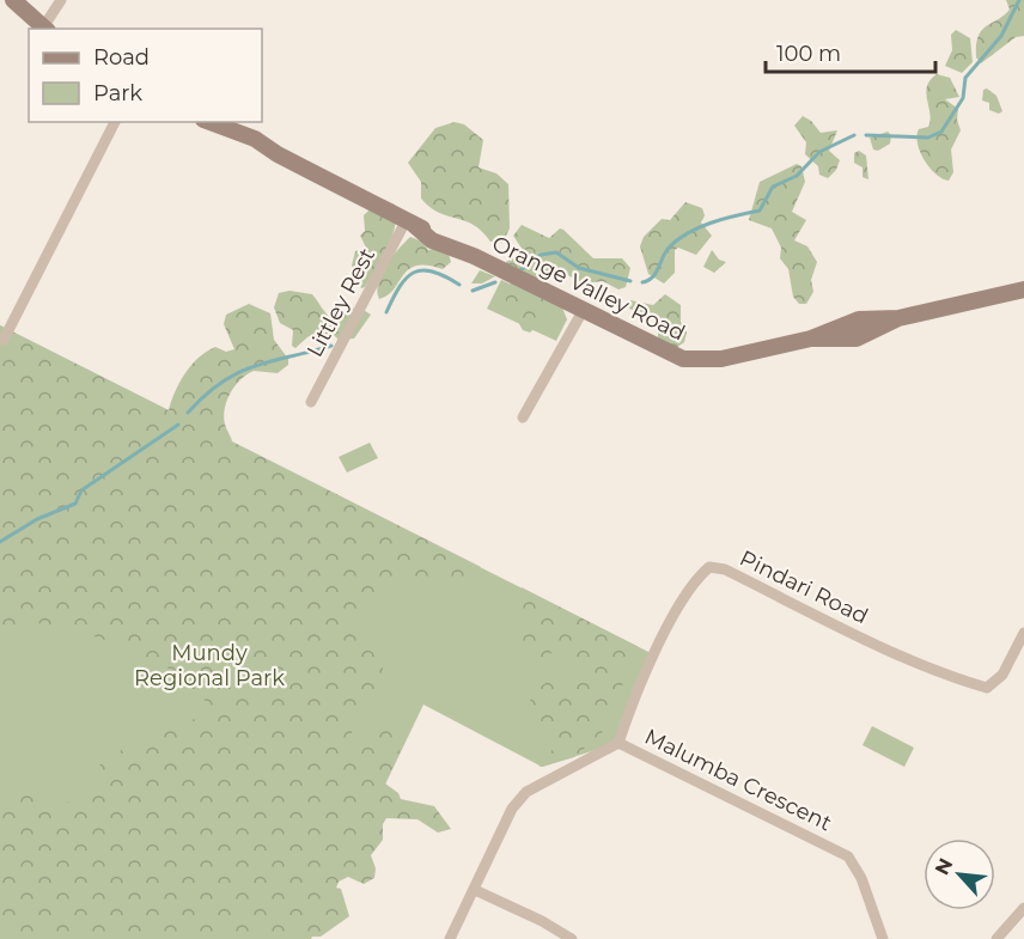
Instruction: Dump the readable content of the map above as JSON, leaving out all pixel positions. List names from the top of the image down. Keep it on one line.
{"streets":{"street":["Orange Valley Road","Littley Rest","Pindari Road","Malumba Crescent"]},"crossings":[["Orange Valley Road","Littley Rest"],["Pindari Road","Malumba Crescent"]],"parks":["Mundy Regional Park"],"legend":["Road","Park"],"scale_bar":"100 m","north":"top left"}
